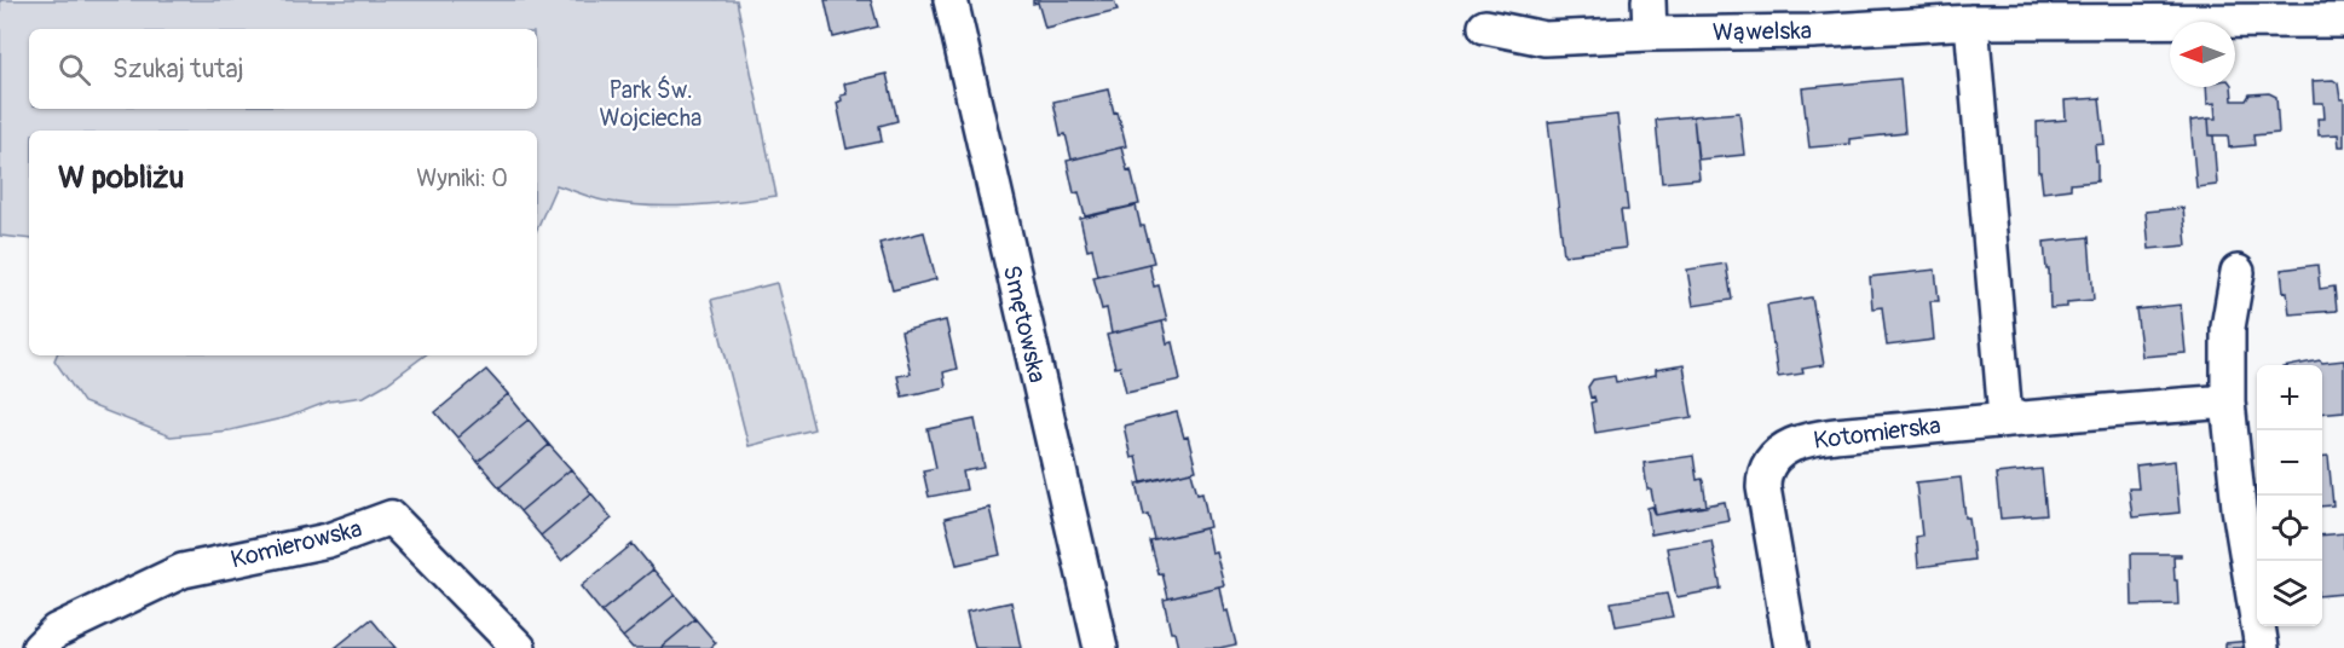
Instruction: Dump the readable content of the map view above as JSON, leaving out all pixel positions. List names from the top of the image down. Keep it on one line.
{"streets":{"street":["Wąwelska","Smętowska","Kotomierska","Komierowska"]},"parks":["Park Św. Wojciecha"],"north":"left","page":{"search":"Szukaj tutaj","heading":["W pobliżu","Wyniki: 0"],"map_buttons":["+","−"]}}
